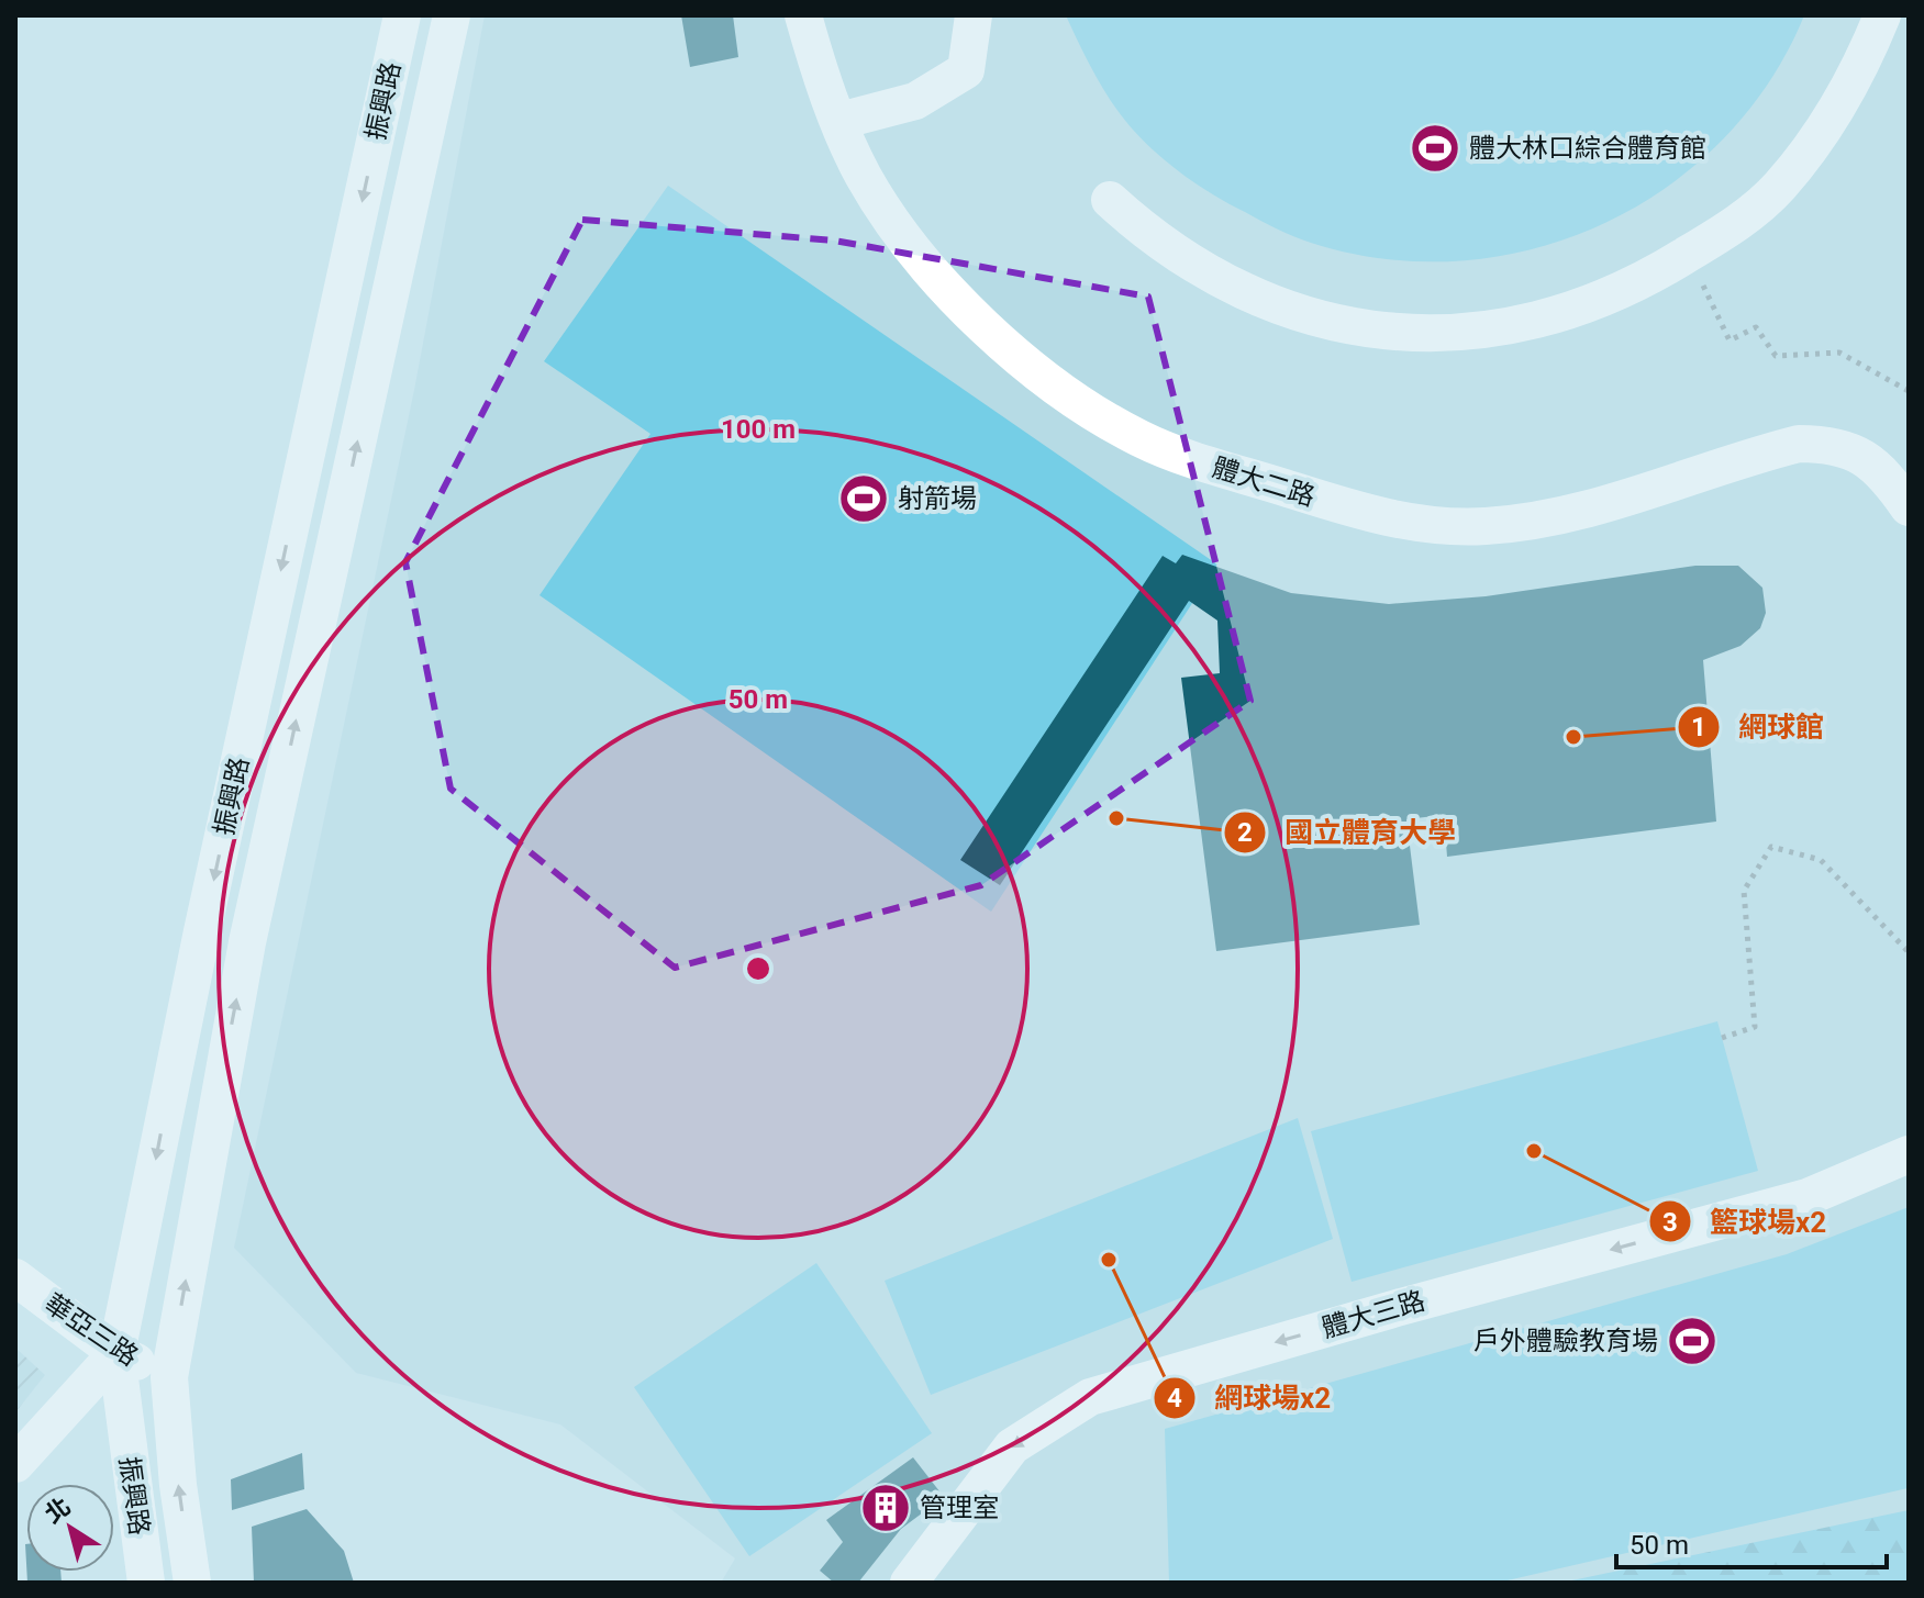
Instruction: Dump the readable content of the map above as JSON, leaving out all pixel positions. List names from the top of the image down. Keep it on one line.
{"streets":{"street":["振興路","體大二路","體大三路","華亞三路"]},"crossings":[["振興路","華亞三路"]],"one_way":["體大三路"],"places":{"sports":["體大林口綜合體育館","射箭場","戶外體驗教育場"],"other":["網球館","國立體育大學","籃球場x2","網球場x2"],"building":["管理室"]},"scale_bar":"50 m","north":"top left","rings":["100 m","50 m"]}
